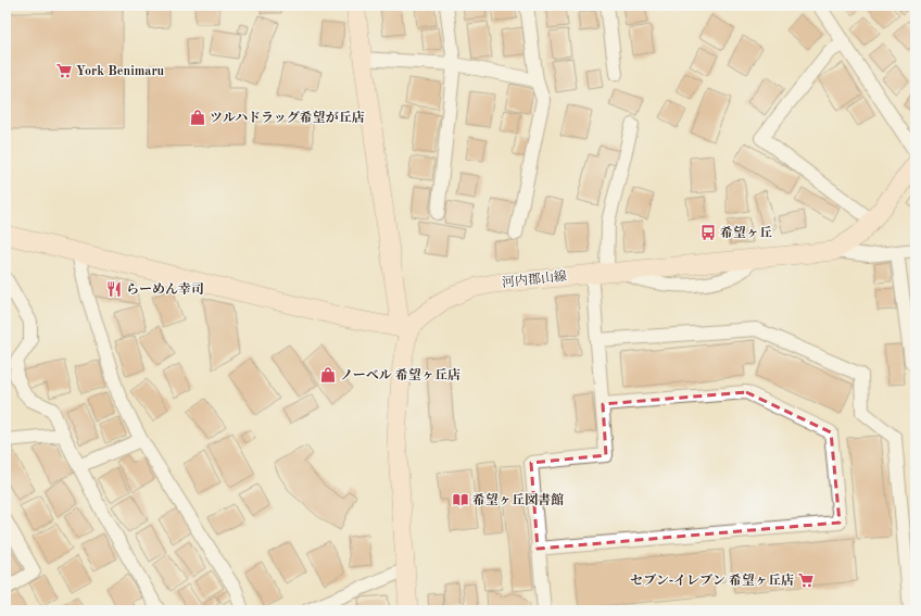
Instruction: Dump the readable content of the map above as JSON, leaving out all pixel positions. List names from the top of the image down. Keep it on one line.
{"streets":{"main road":["河内郡山線"]},"places":{"supermarket":["York Benimaru","セブン-イレブン 希望ヶ丘店"],"shop":["ツルハドラッグ希望が丘店","ノーベル 希望ヶ丘店"],"bus stop":["希望ヶ丘"],"restaurant":["らーめん幸司"],"library":["希望ヶ丘図書館"]}}
